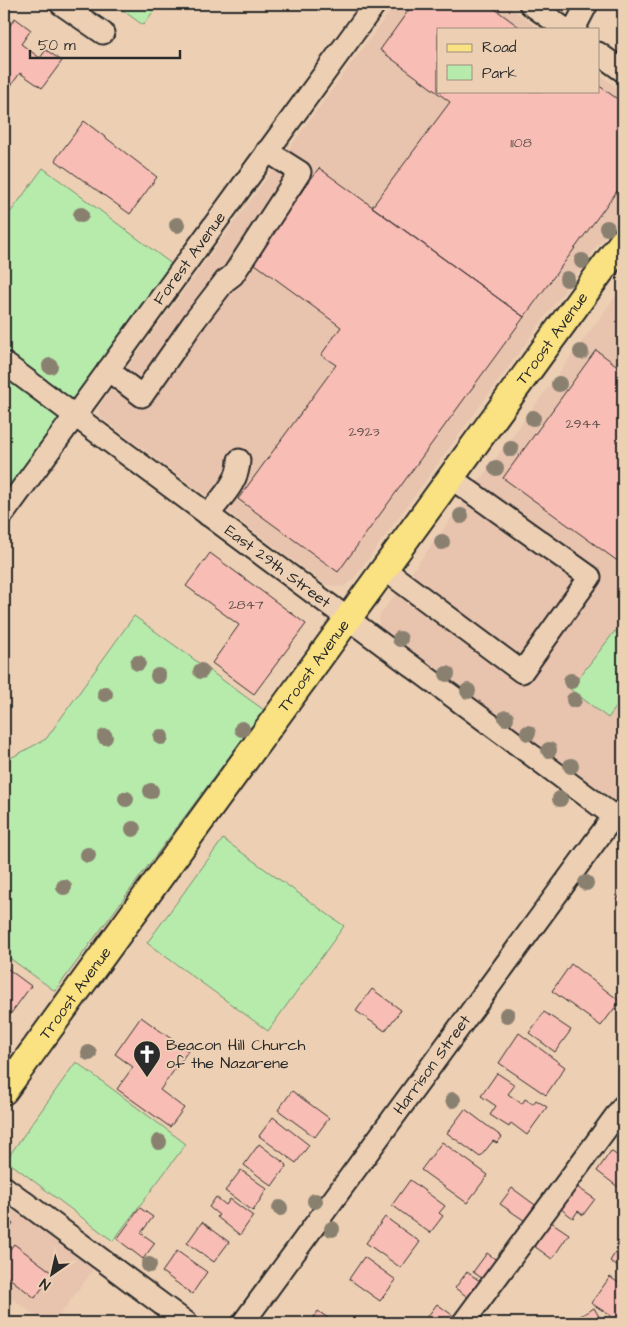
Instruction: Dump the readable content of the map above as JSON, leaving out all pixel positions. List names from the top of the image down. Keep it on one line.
{"streets":{"main road":["Troost Avenue"],"street":["Forest Avenue","East 29th Street","Harrison Street"]},"crossings":[["Forest Avenue","East 29th Street"],["Troost Avenue","East 29th Street"],["East 29th Street","Harrison Street"]],"places":{"church":["Beacon Hill Church of the Nazarene"]},"house_numbers":["1108","2944","2923","2847"],"legend":["Road","Park"],"scale_bar":"50 m","north":"bottom left"}
